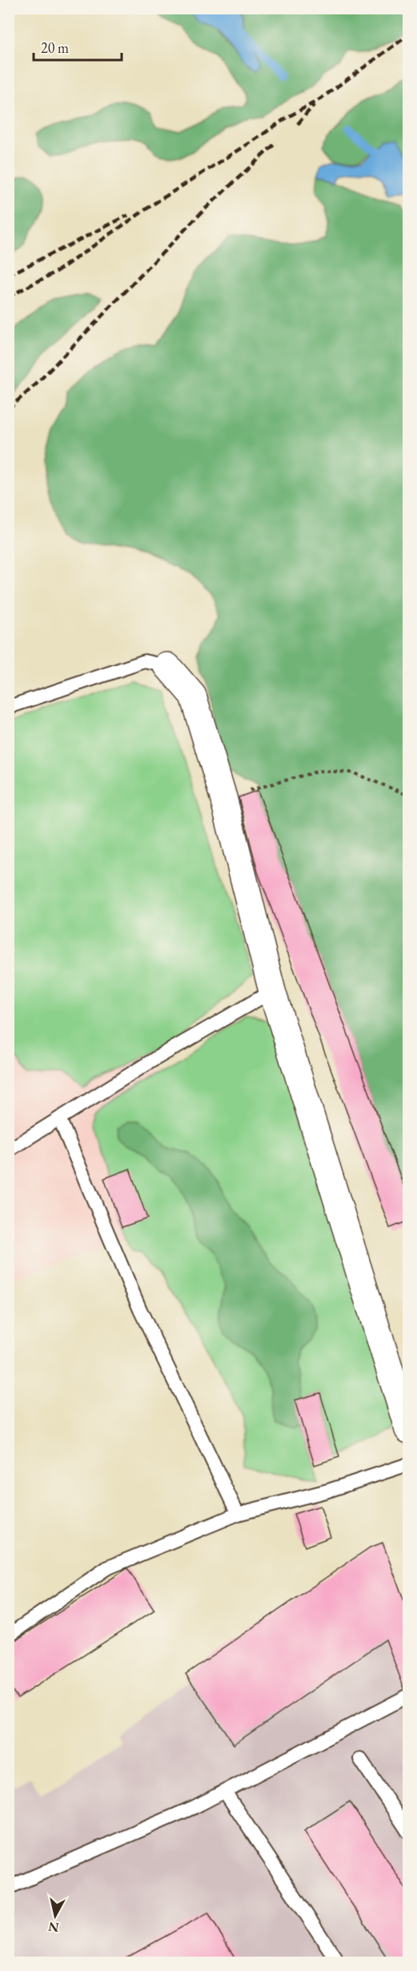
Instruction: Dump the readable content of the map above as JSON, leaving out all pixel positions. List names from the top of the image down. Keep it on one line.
{"scale_bar":"20 m","north":"bottom"}
